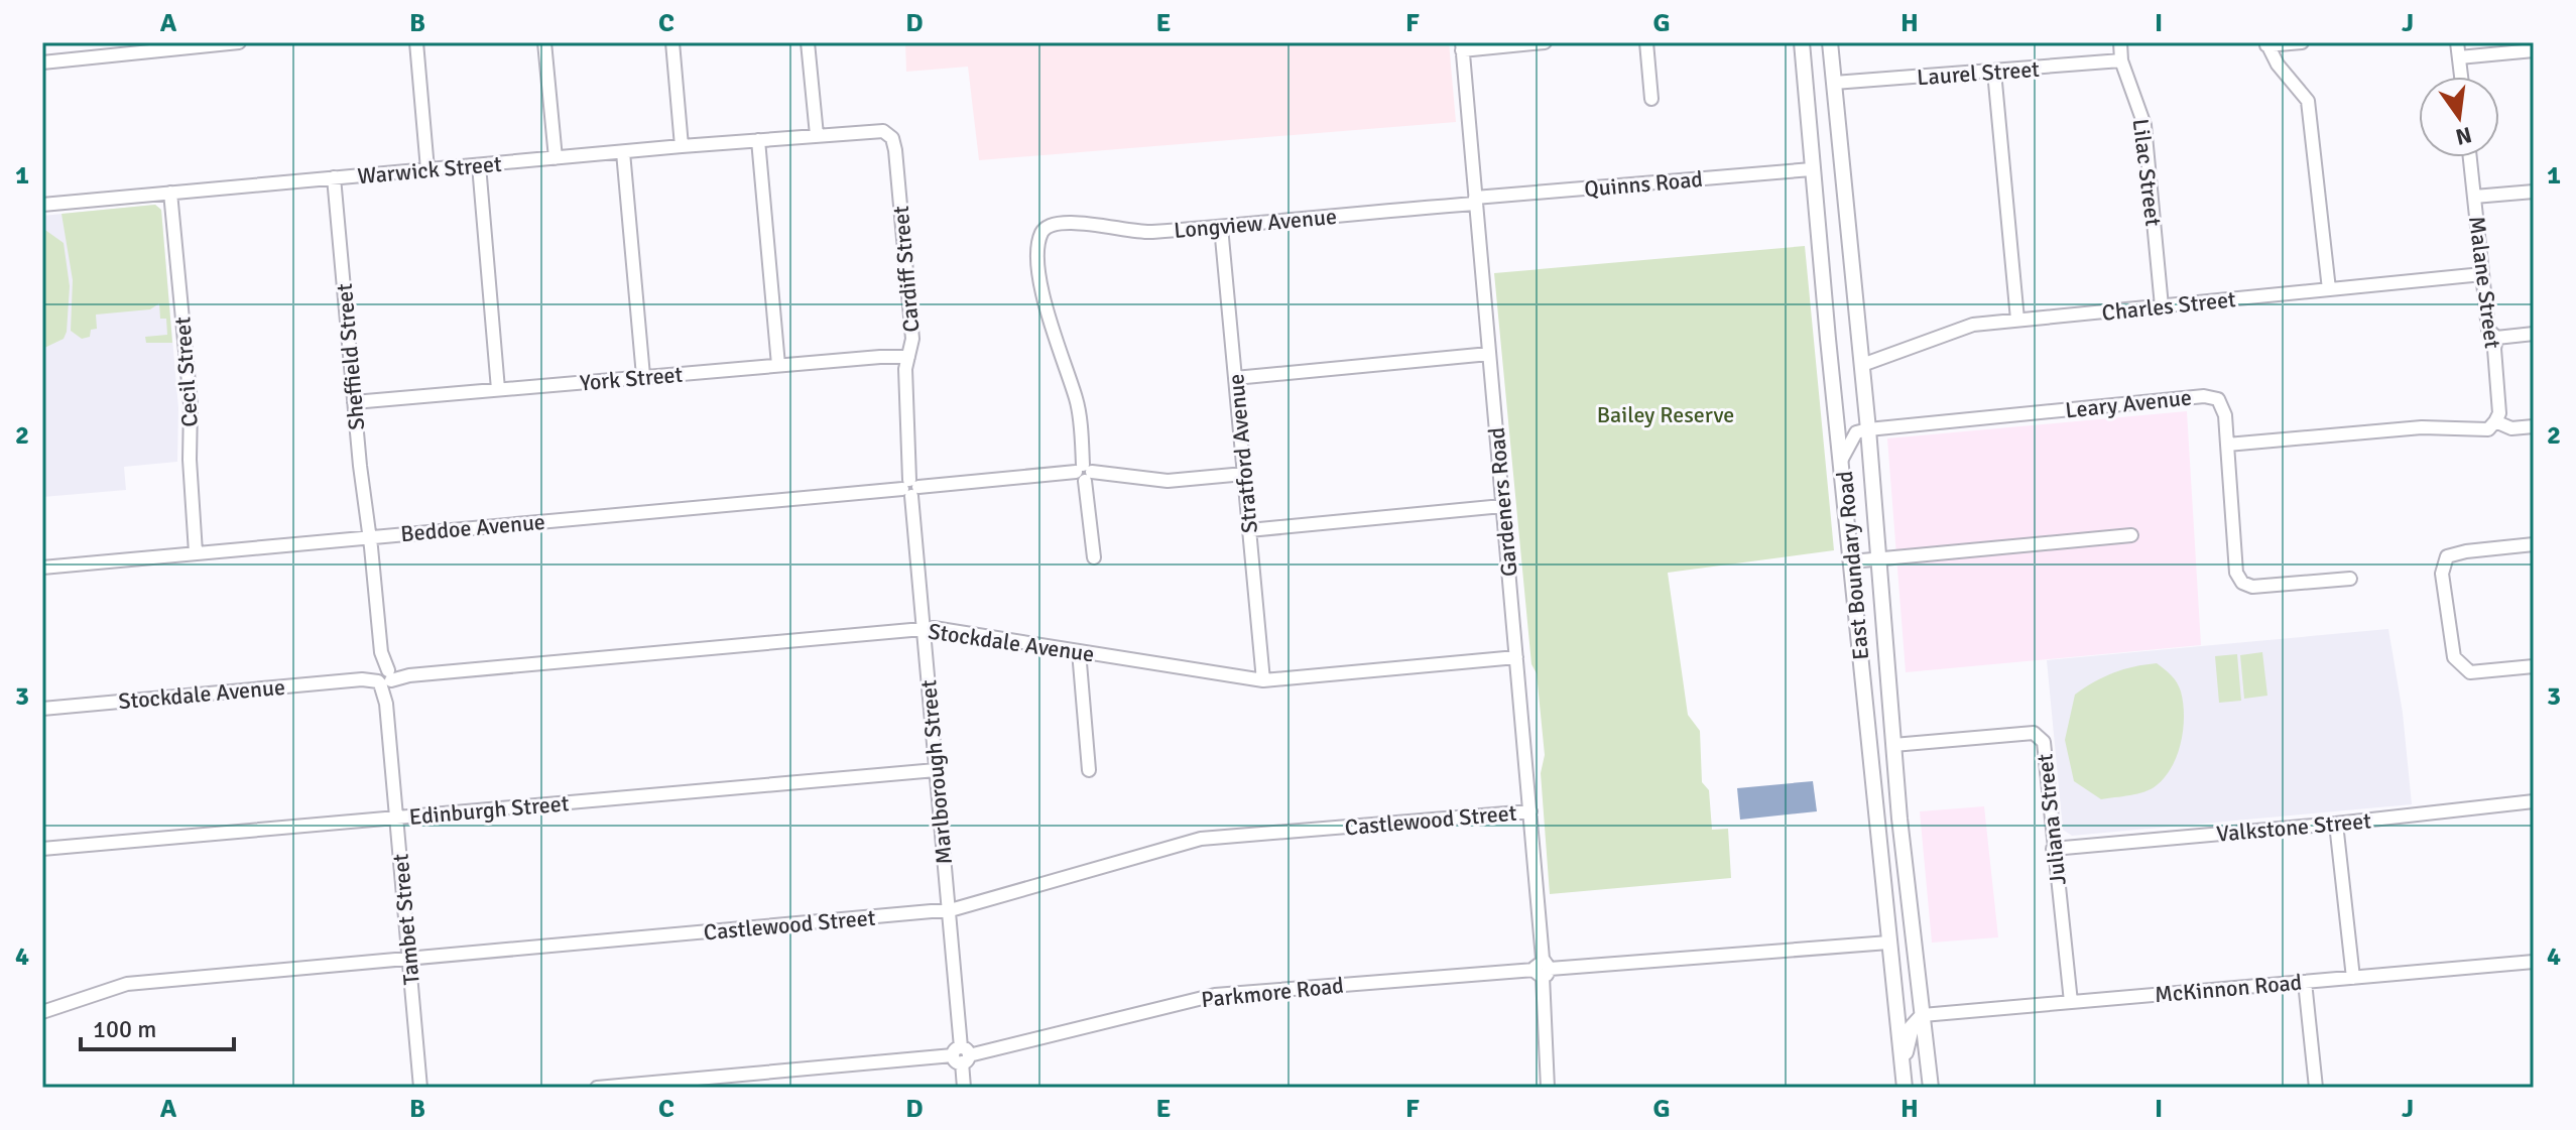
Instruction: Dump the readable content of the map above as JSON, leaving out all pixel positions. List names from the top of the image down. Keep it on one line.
{"streets":{"main road":["East Boundary Road"],"street":["Laurel Street","Warwick Street","Lilac Street","Quinns Road","Longview Avenue","Cardiff Street","Malane Street","Charles Street","Sheffield Street","Cecil Street","York Street","Leary Avenue","Stratford Avenue","Gardeners Road","Beddoe Avenue","Stockdale Avenue","Marlborough Street","Edinburgh Street","Castlewood Street","Juliana Street","Valkstone Street","Tambet Street","McKinnon Road","Parkmore Road"]},"crossings":[["Laurel Street","Lilac Street"],["Laurel Street","East Boundary Road"],["Warwick Street","Cardiff Street"],["Warwick Street","Sheffield Street"],["Warwick Street","Cecil Street"],["Lilac Street","Charles Street"],["Quinns Road","Longview Avenue"],["Quinns Road","Gardeners Road"],["Quinns Road","East Boundary Road"],["Longview Avenue","Stratford Avenue"],["Longview Avenue","Gardeners Road"],["Longview Avenue","Beddoe Avenue"],["Cardiff Street","York Street"],["Cardiff Street","Beddoe Avenue"],["Cardiff Street","Marlborough Street"],["Malane Street","Charles Street"],["Charles Street","East Boundary Road"],["Sheffield Street","York Street"],["Sheffield Street","Beddoe Avenue"],["Sheffield Street","Tambet Street"],["Cecil Street","Beddoe Avenue"],["Leary Avenue","East Boundary Road"],["Stratford Avenue","Beddoe Avenue"],["Stratford Avenue","Stockdale Avenue"],["Gardeners Road","Stockdale Avenue"],["Gardeners Road","Castlewood Street"],["Gardeners Road","Parkmore Road"],["Beddoe Avenue","Marlborough Street"],["Beddoe Avenue","Tambet Street"],["East Boundary Road","Juliana Street"],["East Boundary Road","McKinnon Road"],["East Boundary Road","Parkmore Road"],["Stockdale Avenue","Marlborough Street"],["Stockdale Avenue","Tambet Street"],["Marlborough Street","Edinburgh Street"],["Marlborough Street","Castlewood Street"],["Marlborough Street","Parkmore Road"],["Edinburgh Street","Tambet Street"],["Castlewood Street","Tambet Street"],["Juliana Street","Valkstone Street"],["Juliana Street","McKinnon Road"]],"parks":["Bailey Reserve"],"scale_bar":"100 m","north":"bottom","grid":{"columns":["A","B","C","D","E","F","G","H","I","J"],"rows":["1","2","3","4"]}}
